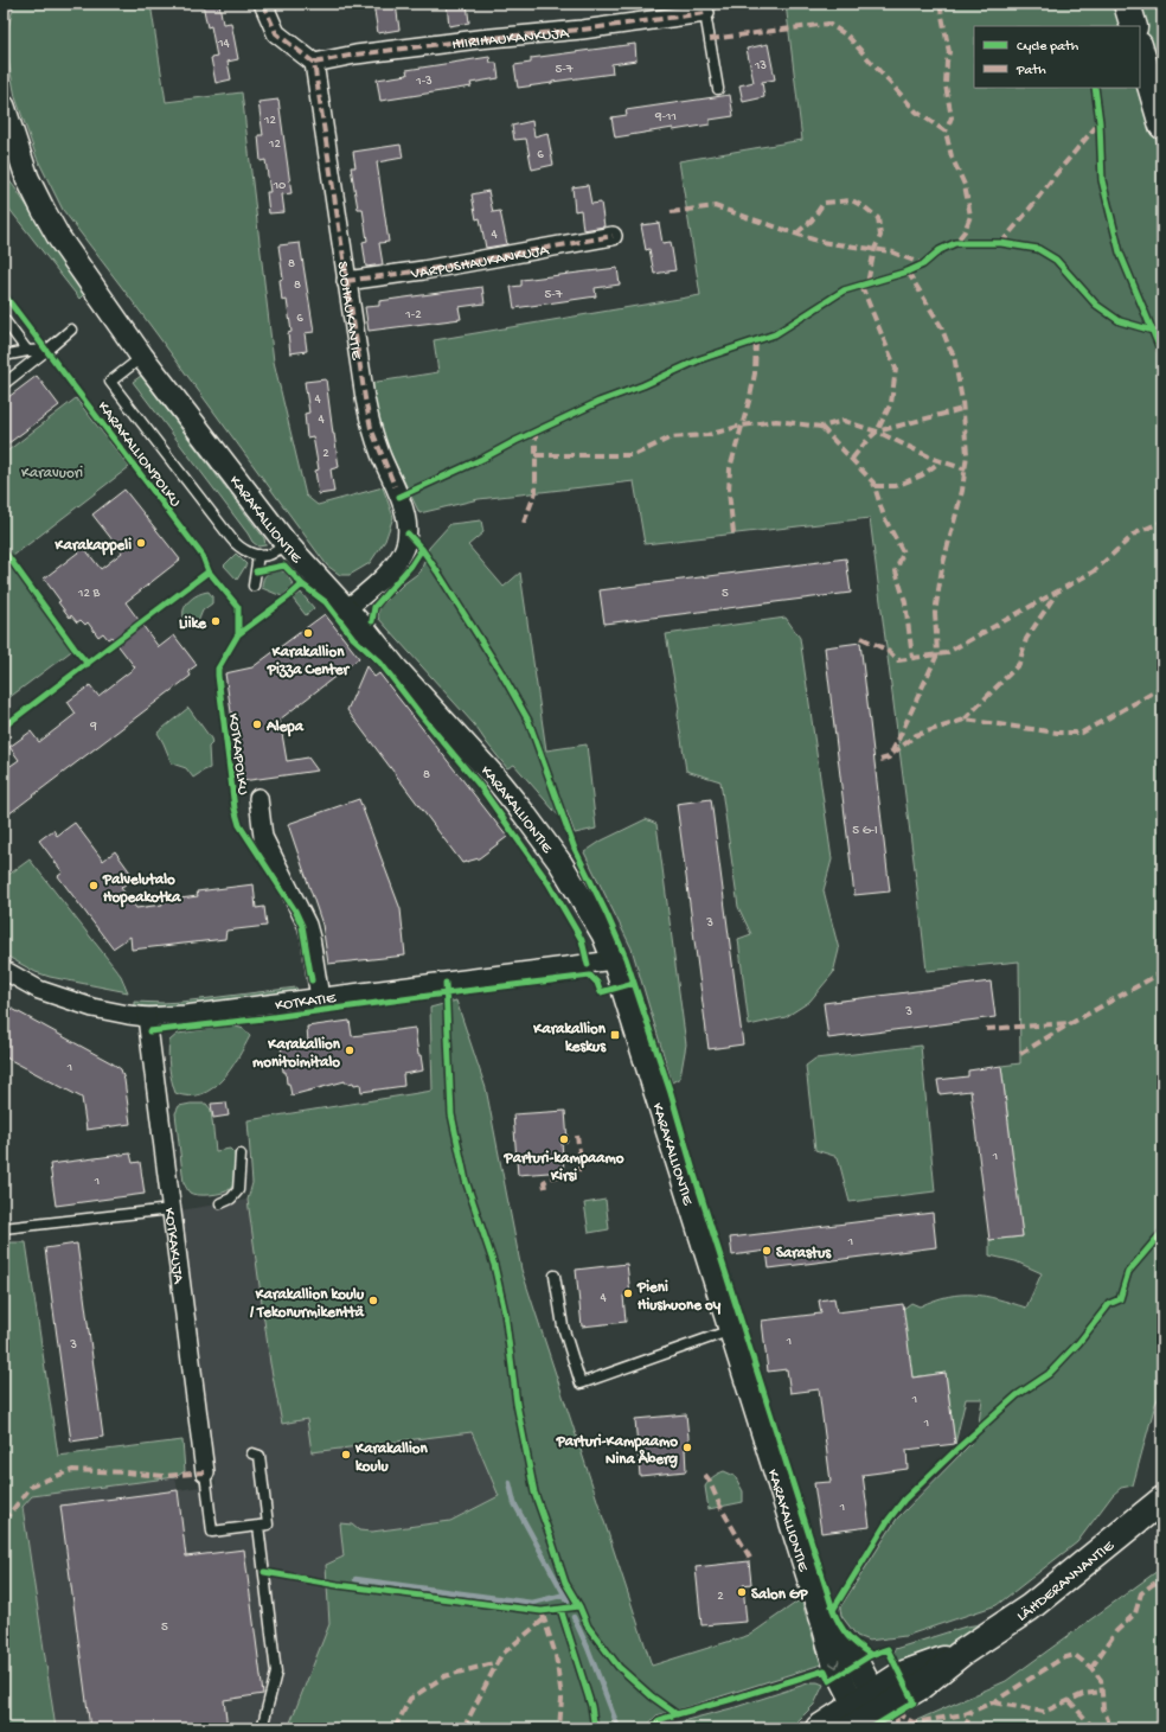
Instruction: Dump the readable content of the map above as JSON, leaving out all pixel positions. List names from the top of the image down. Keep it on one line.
{"streets":{"main road":["LÄHDERANNANTIE"],"street":["HIIRIHAUKANKUJA","VARPUSHAUKANKUJA","SUOHAUKANTIE","KARAKALLIONTIE","KOTKAPOLKU","KOTKATIE","KOTKAKUJA"],"cycle path":["KARAKALLIONPOLKU"]},"crossings":[["HIIRIHAUKANKUJA","SUOHAUKANTIE"],["VARPUSHAUKANKUJA","SUOHAUKANTIE"],["SUOHAUKANTIE","KARAKALLIONTIE"],["KARAKALLIONTIE","KOTKATIE"],["KARAKALLIONTIE","LÄHDERANNANTIE"],["KOTKAPOLKU","KOTKATIE"],["KOTKATIE","KOTKAKUJA"]],"parks":["Karavuori"],"places":{"other":["Karakappeli","Liike","Karakallion Pizza Center","Alepa","Palvelutalo Hopeakotka","Karakallion monitoimitalo","Parturi-kampaamo Kirsi","Sarastus","Pieni Hiushuone oy","Karakallion koulu / Tekonurmikenttä","Parturi-Kampaamo Nina Åberg","Karakallion koulu","Salon GP"],"transit":["Karakallion keskus"]},"house_numbers":["14","13","5-7","1-3","9-11","12","12","6","10","4","8","8","5-7","1-2","6","4","4","2","12 B","5","9","8","5 G-I","3","3","1","1","1","1","4","1","3","1","1","1","2","5"],"legend":["Cycle path","Path"]}
